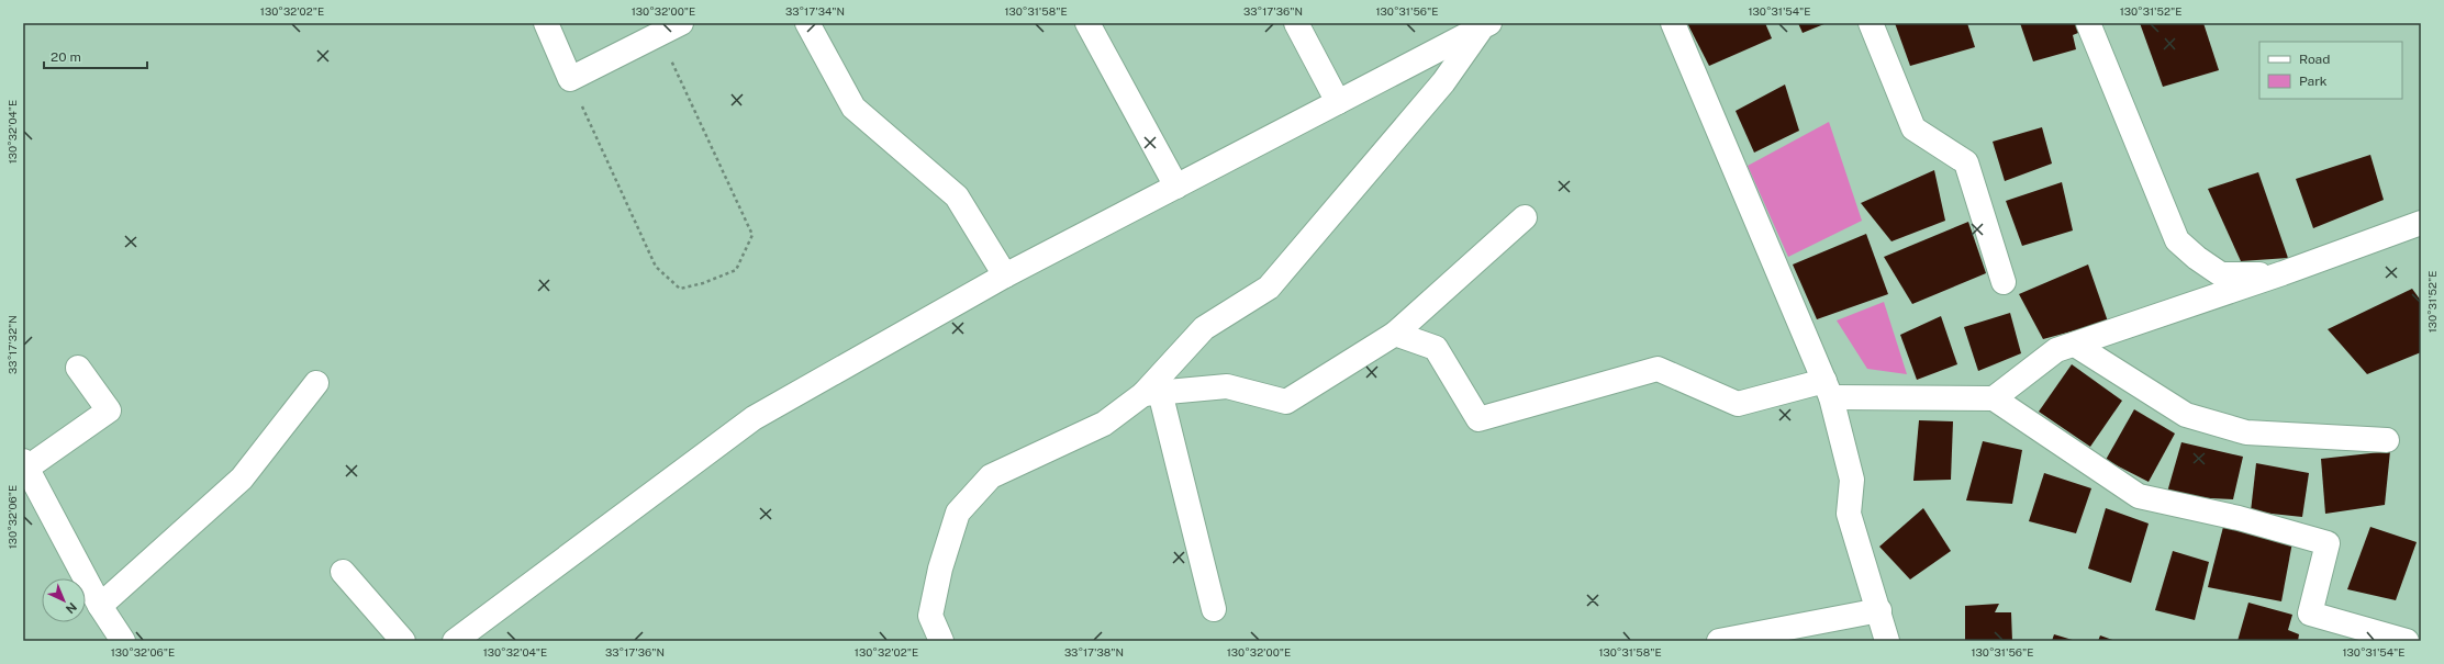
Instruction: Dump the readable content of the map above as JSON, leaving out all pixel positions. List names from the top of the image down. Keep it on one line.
{"legend":["Road","Park"],"scale_bar":"20 m","north":"bottom right","coordinates":["130°32'02\"E","130°32'00\"E","33°17'34\"N","130°31'58\"E","33°17'36\"N","130°31'56\"E","130°31'54\"E","130°31'52\"E","130°32'04\"E","33°17'32\"N","130°32'06\"E","33°17'38\"N"]}
